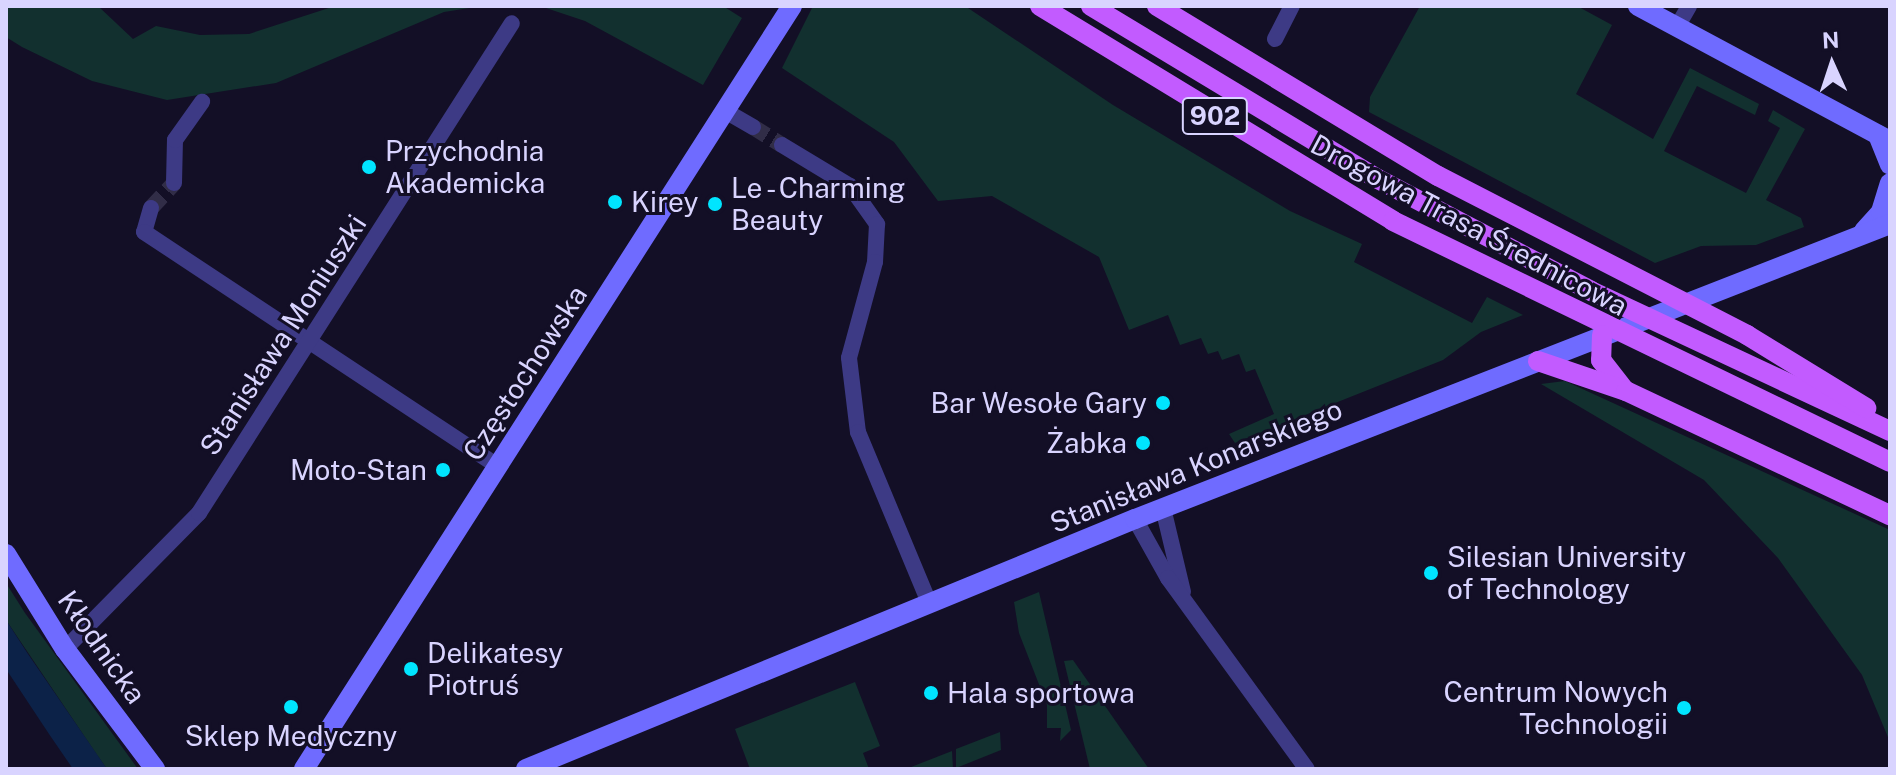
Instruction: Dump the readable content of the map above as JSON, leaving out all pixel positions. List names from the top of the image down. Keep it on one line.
{"streets":{"main road":["902","Drogowa Trasa Średnicowa"],"street":["Stanisława Moniuszki","Częstochowska","Stanisława Konarskiego","Kłodnicka"]},"crossings":[["Stanisława Moniuszki","Kłodnicka"]],"places":["Przychodnia Akademicka","Kirey","Le - Charming Beauty","Bar Wesołe Gary","Żabka","Moto-Stan","Silesian University of Technology","Delikatesy Piotruś","Hala sportowa","Sklep Medyczny","Centrum Nowych Technologii"],"north":"top"}
